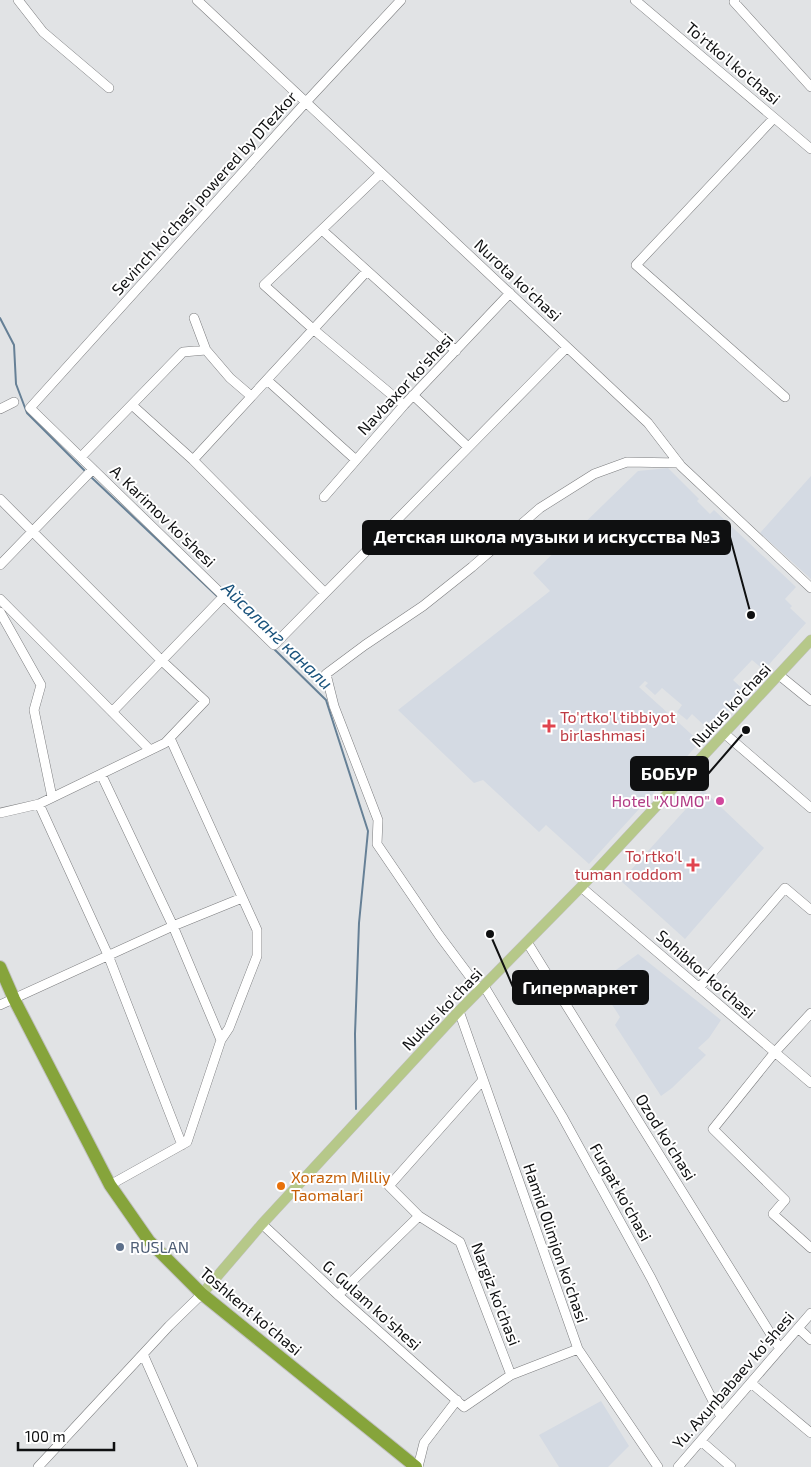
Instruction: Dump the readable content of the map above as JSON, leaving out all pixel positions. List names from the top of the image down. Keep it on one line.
{"streets":{"highway":["Toshkent ko'chasi"],"main road":["Nukus ko'chasi"],"street":["To'rtko'l ko'chasi","Sevinch ko'chasi powered by DTezkor","Nurota ko'chasi","Navbaxor ko'shesi","A. Karimov ko'shesi","Sohibkor ko'chasi","Ozod ko'chasi","Furqat ko'chasi","Hamid Olimjon ko'chasi","Nargiz ko'chasi","G. Gulam ko'shesi","Yu. Axunbabaev ko'shesi"]},"crossings":[["Sevinch ko'chasi powered by DTezkor","Nurota ko'chasi"],["Sevinch ko'chasi powered by DTezkor","A. Karimov ko'shesi"],["Nurota ko'chasi","Navbaxor ko'shesi"],["Nurota ko'chasi","Furqat ko'chasi"],["Nukus ko'chasi","Sohibkor ko'chasi"],["Nukus ko'chasi","Ozod ko'chasi"],["Nukus ko'chasi","Furqat ko'chasi"],["Nukus ko'chasi","Hamid Olimjon ko'chasi"],["Nukus ko'chasi","G. Gulam ko'shesi"],["Nukus ko'chasi","Toshkent ko'chasi"],["Ozod ko'chasi","Yu. Axunbabaev ko'shesi"],["Furqat ko'chasi","Yu. Axunbabaev ko'shesi"],["Hamid Olimjon ko'chasi","Nargiz ko'chasi"],["Nargiz ko'chasi","G. Gulam ko'shesi"]],"water":["Айсаланг канали"],"places":{"other":["Детская школа музыки и искусства №3","БОБУР","Hotel \"XUMO\"","Гипермаркет","Xorazm Milliy Taomalari","RUSLAN"],"health":["To'rtko'l tibbiyot birlashmasi","To'rtko'l tuman roddom"]},"scale_bar":"100 m"}
